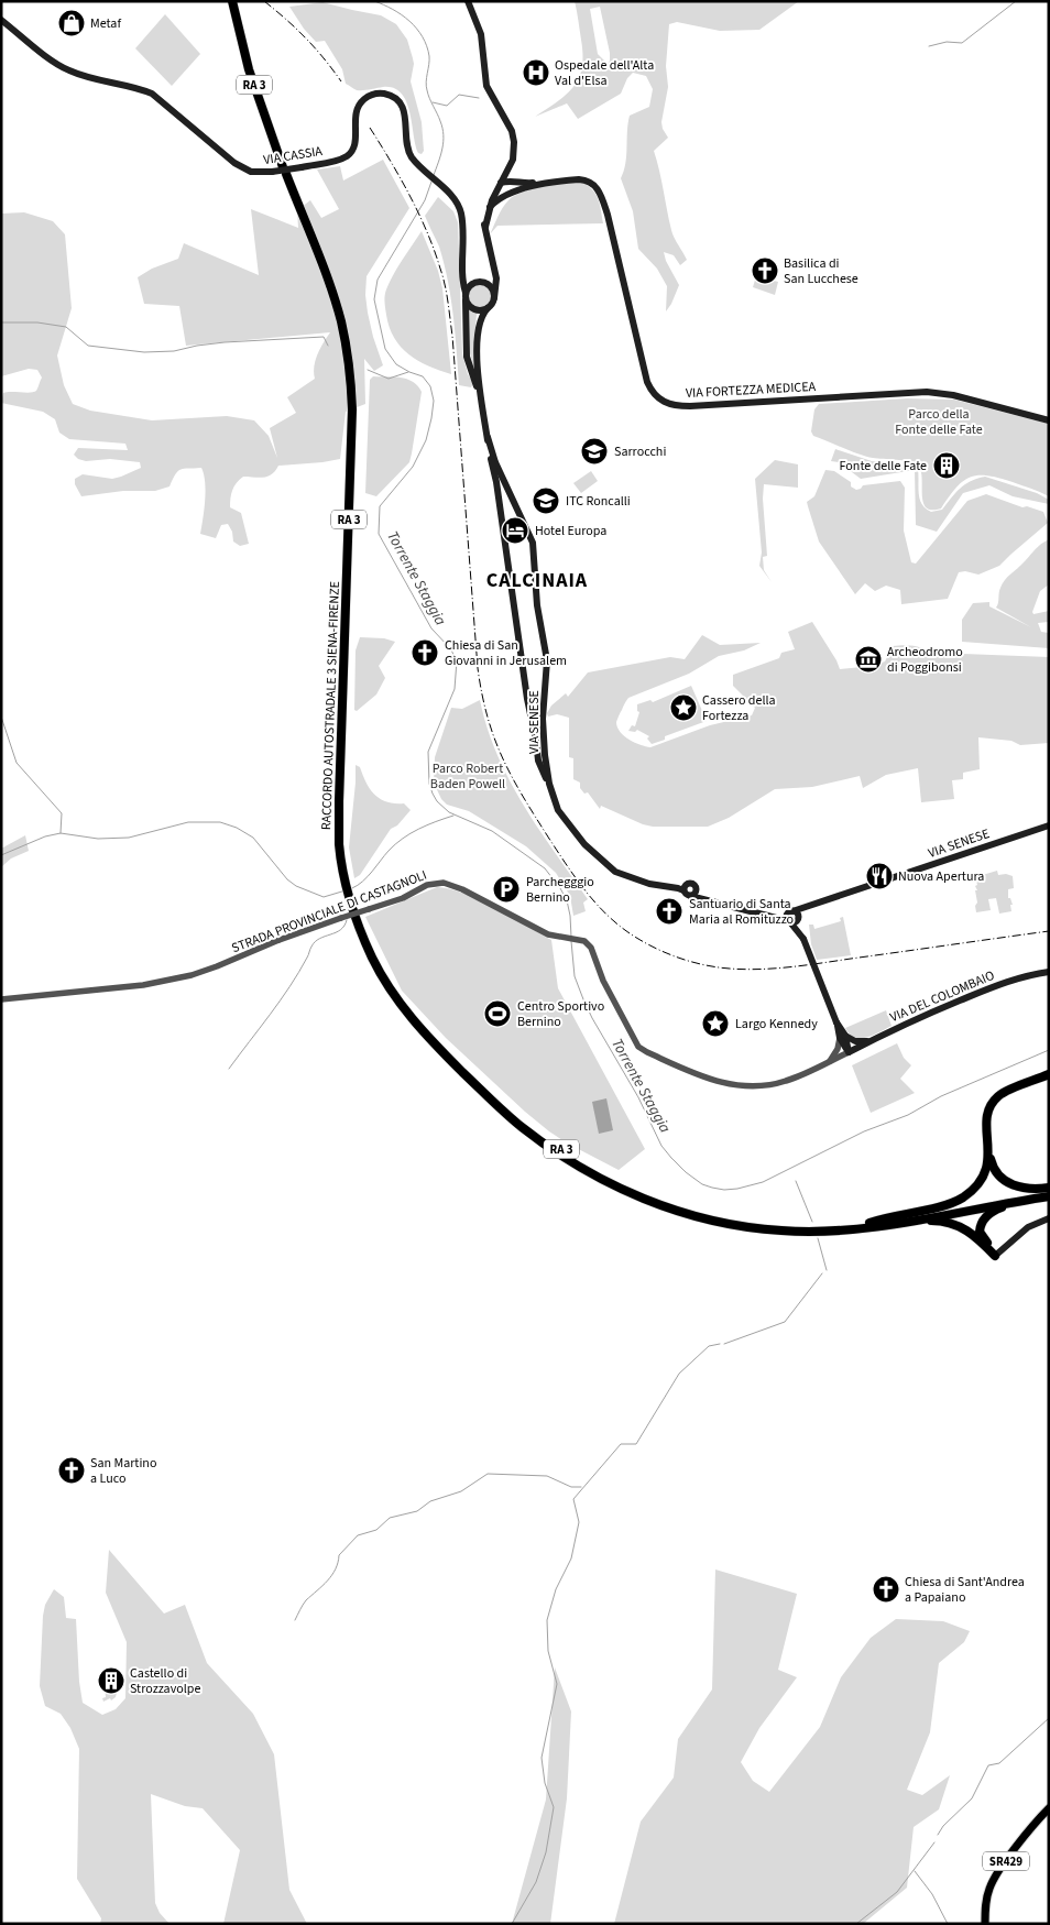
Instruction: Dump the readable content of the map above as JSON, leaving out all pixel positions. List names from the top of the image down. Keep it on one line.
{"streets":{"highway":["RA 3","RACCORDO AUTOSTRADALE 3 SIENA-FIRENZE"],"main road":["VIA CASSIA","VIA FORTEZZA MEDICEA","VIA SENESE","VIA DEL COLOMBAIO","SR429"],"street":["STRADA PROVINCIALE DI CASTAGNOLI"]},"crossings":[["VIA CASSIA","VIA SENESE"]],"districts":["CALCINAIA"],"water":["Torrente Staggia"],"parks":["Parco della Fonte delle Fate","Parco Robert Baden Powell"],"places":{"shop":["Metaf"],"hospital":["Ospedale dell'Alta Val d'Elsa"],"church":["Basilica di San Lucchese","Chiesa di San Giovanni in Jerusalem","Santuario di Santa Maria al Romituzzo","San Martino a Luco","Chiesa di Sant'Andrea a Papaiano"],"school or university":["Sarrocchi","ITC Roncalli"],"building":["Fonte delle Fate","Castello di Strozzavolpe"],"hotel":["Hotel Europa"],"museum":["Archeodromo di Poggibonsi"],"place":["Cassero della Fortezza","Largo Kennedy"],"restaurant":["Nuova Apertura"],"parking":["Parchegggio Bernino"],"sports":["Centro Sportivo Bernino"]}}
